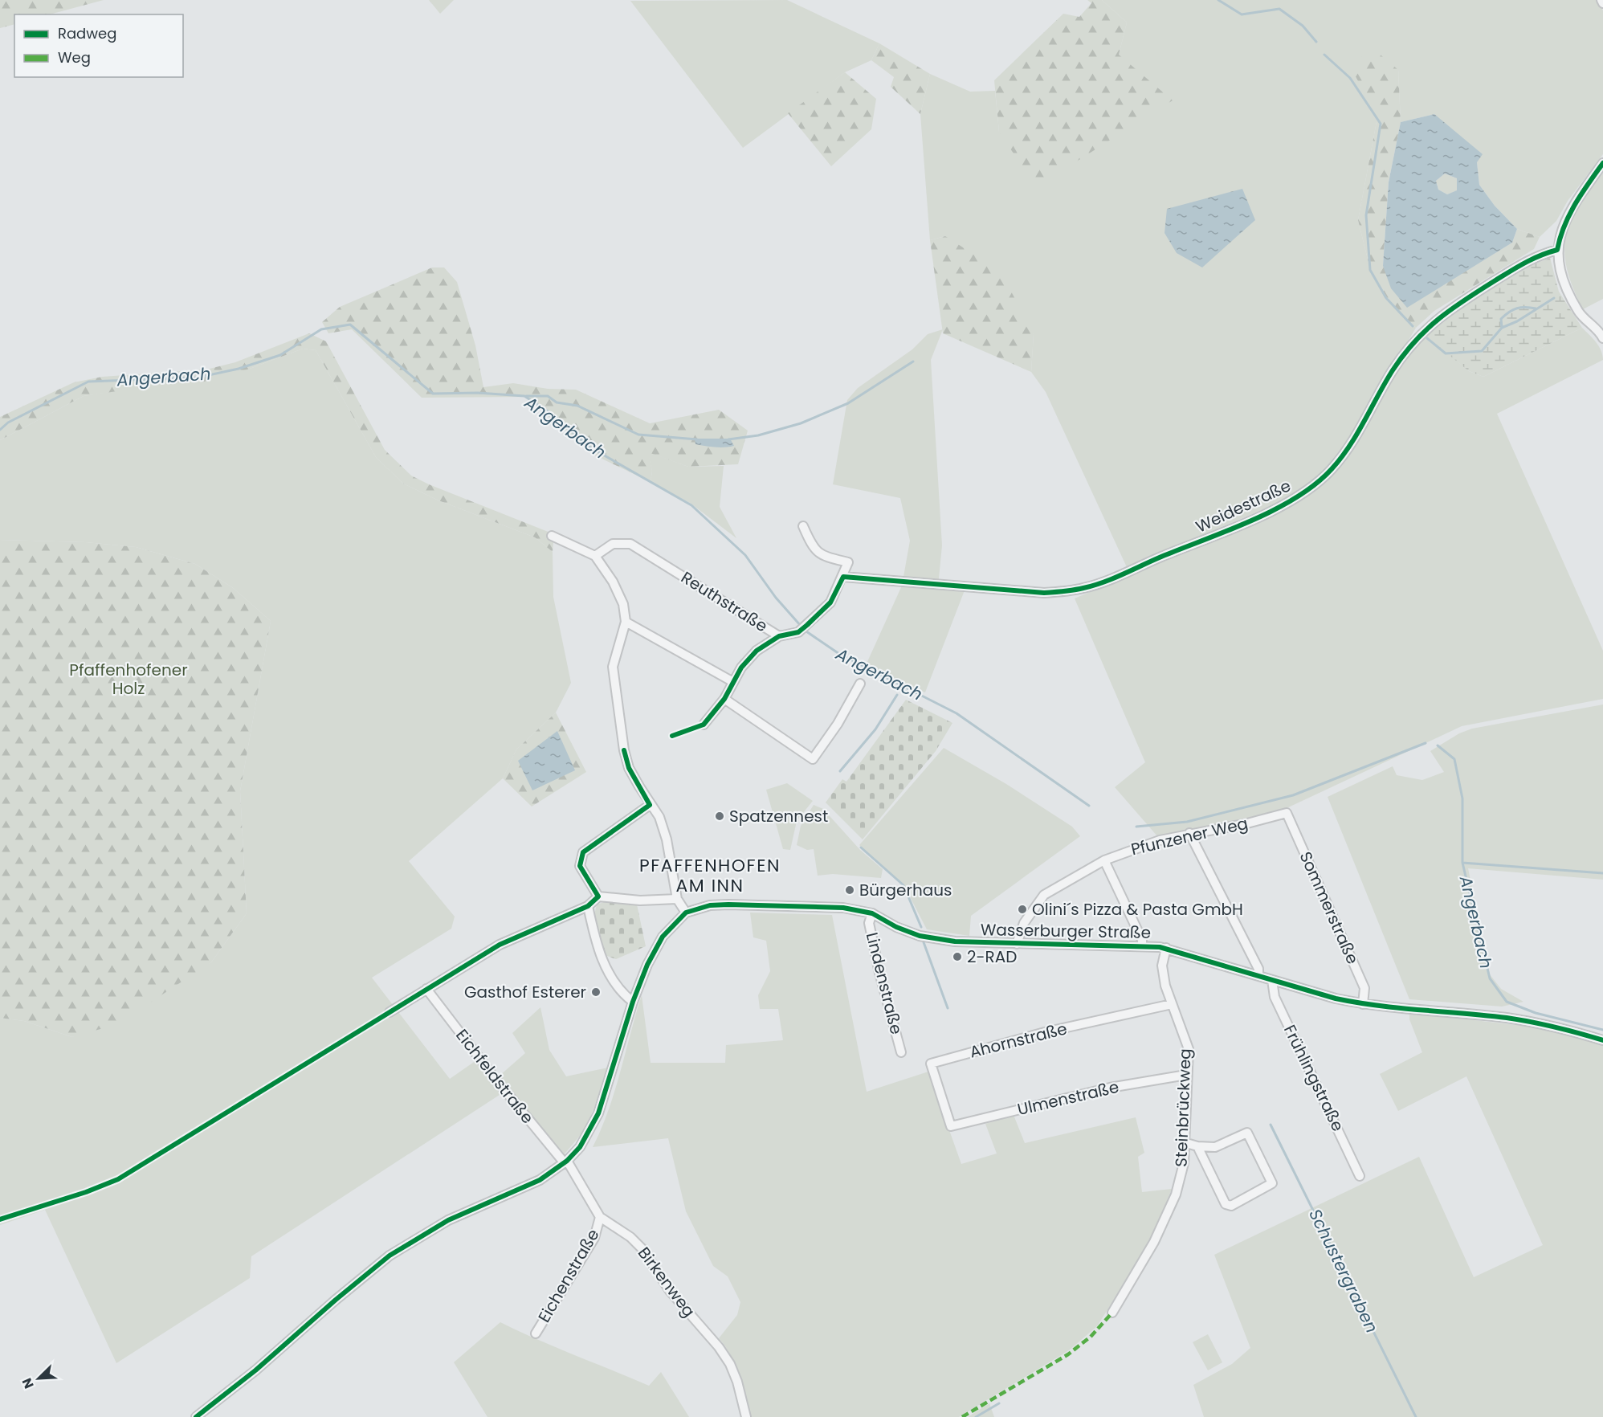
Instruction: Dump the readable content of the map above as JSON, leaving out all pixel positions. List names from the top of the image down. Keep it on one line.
{"streets":{"street":["Weidestraße","Reuthstraße","Pfunzener Weg","Sommerstraße","Wasserburger Straße","Lindenstraße","Ahornstraße","Eichfeldstraße","Frühlingstraße","Ulmenstraße","Steinbrückweg","Eichenstraße","Birkenweg"]},"crossings":[["Weidestraße","Reuthstraße"],["Pfunzener Weg","Sommerstraße"],["Pfunzener Weg","Wasserburger Straße"],["Sommerstraße","Wasserburger Straße"],["Wasserburger Straße","Lindenstraße"],["Wasserburger Straße","Eichfeldstraße"],["Wasserburger Straße","Frühlingstraße"],["Wasserburger Straße","Steinbrückweg"],["Wasserburger Straße","Birkenweg"],["Ahornstraße","Ulmenstraße"],["Ahornstraße","Steinbrückweg"],["Eichfeldstraße","Birkenweg"],["Ulmenstraße","Steinbrückweg"],["Eichenstraße","Birkenweg"]],"districts":["PFAFFENHOFEN AM INN"],"water":["Angerbach","Schustergraben"],"parks":["Pfaffenhofener Holz"],"places":["Spatzennest","Bürgerhaus","Olini´s Pizza & Pasta GmbH","2-RAD","Gasthof Esterer"],"legend":["Radweg","Weg"],"north":"bottom left"}
